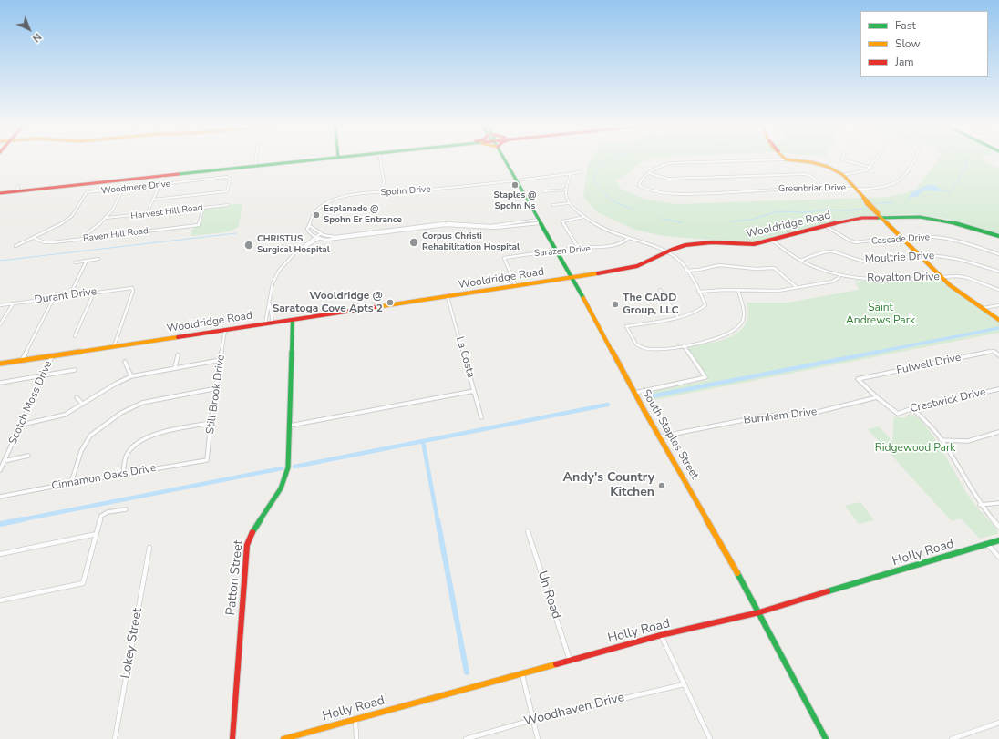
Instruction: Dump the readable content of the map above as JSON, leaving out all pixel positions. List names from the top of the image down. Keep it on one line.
{"streets":{"main road":["Wooldridge Road","South Staples Street","Holly Road","Patton Street"],"street":["Woodmere Drive","Greenbriar Drive","Spohn Drive","Harvest Hill Road","Raven Hill Road","Cascade Drive","Sarazen Drive","Moultrie Drive","Royalton Drive","Durant Drive","La Costa","Fulwell Drive","Still Brook Drive","Crestwick Drive","Scotch Moss Drive","Burnham Drive","Cinnamon Oaks Drive","Un Road","Lokey Street","Woodhaven Drive"]},"crossings":[["Woodmere Drive","Raven Hill Road"],["Spohn Drive","South Staples Street"],["Harvest Hill Road","Raven Hill Road"],["Wooldridge Road","Cascade Drive"],["Wooldridge Road","Sarazen Drive"],["Wooldridge Road","Royalton Drive"],["Wooldridge Road","Durant Drive"],["Wooldridge Road","La Costa"],["Wooldridge Road","Still Brook Drive"],["Wooldridge Road","Scotch Moss Drive"],["Wooldridge Road","South Staples Street"],["Wooldridge Road","Patton Street"],["Sarazen Drive","South Staples Street"],["Moultrie Drive","Royalton Drive"],["Fulwell Drive","Crestwick Drive"],["Fulwell Drive","Burnham Drive"],["Still Brook Drive","Cinnamon Oaks Drive"],["Crestwick Drive","Burnham Drive"],["Burnham Drive","South Staples Street"],["South Staples Street","Holly Road"],["Holly Road","Un Road"]],"parks":["Saint Andrews Park","Ridgewood Park"],"places":["Staples @ Spohn Ns","Esplanade @ Spohn Er Entrance","Corpus Christi Rehabilitation Hospital","CHRISTUS Surgical Hospital","Wooldridge @ Saratoga Cove Apts 2","The CADD Group, LLC","Andy's Country Kitchen"],"legend":["Fast","Slow","Jam"],"north":"bottom right"}
